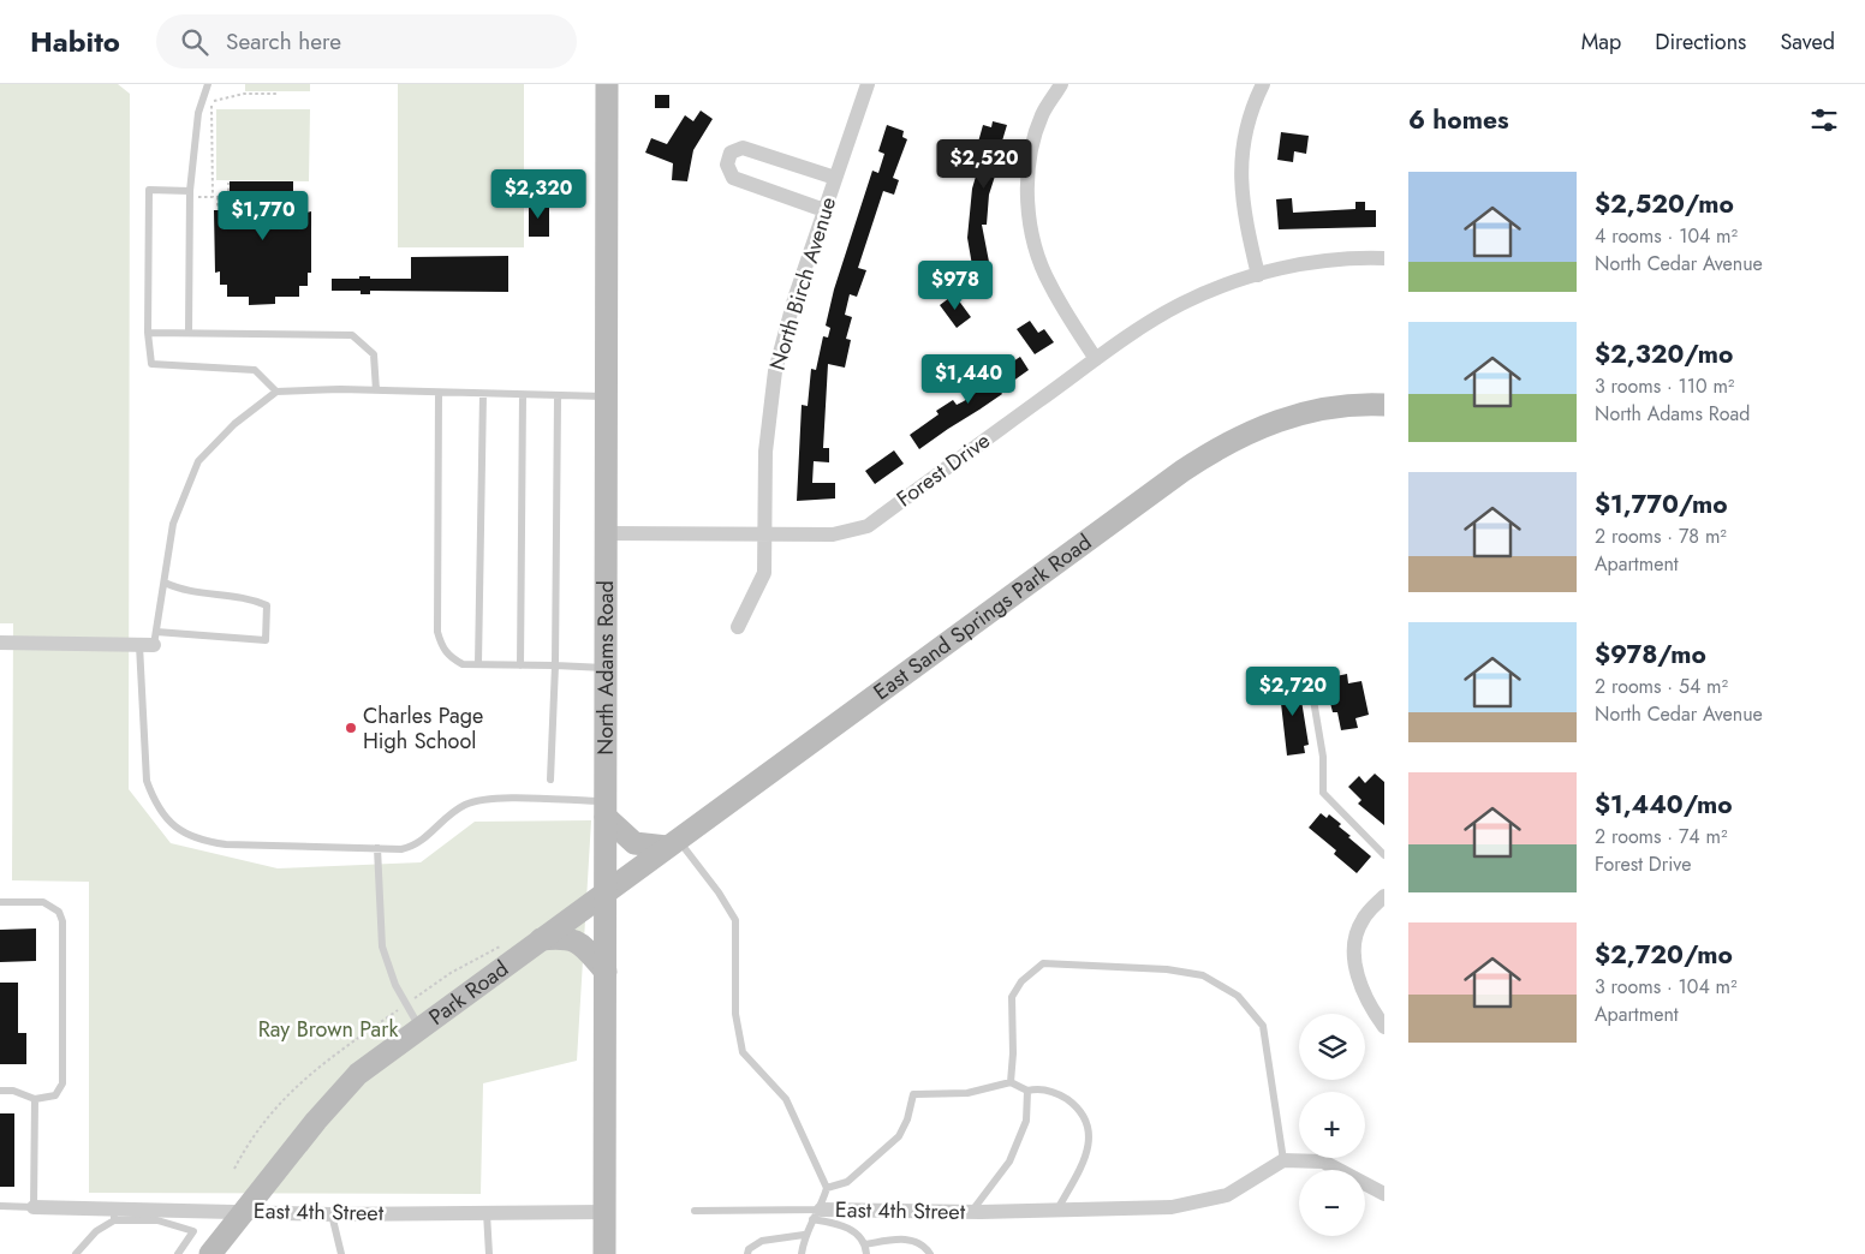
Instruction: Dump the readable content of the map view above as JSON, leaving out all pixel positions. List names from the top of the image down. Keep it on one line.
{"streets":{"street":["North Birch Avenue","Forest Drive","East Sand Springs Park Road","North Adams Road","Park Road","East 4th Street"]},"crossings":[["North Birch Avenue","Forest Drive"],["Forest Drive","North Adams Road"],["East Sand Springs Park Road","North Adams Road"],["East Sand Springs Park Road","Park Road"],["North Adams Road","Park Road"],["North Adams Road","East 4th Street"],["Park Road","East 4th Street"]],"parks":["Ray Brown Park"],"places":["Charles Page High School"],"page":{"header":"Habito","search":"Search here","nav":["Map","Directions","Saved"],"heading":"6 homes","price":["$2,520","$2,320","$1,770","$978","$1,440","$2,720"],"list":[{"name":"$2,520/mo","note":"4 rooms · 104 m² · North Cedar Avenue"},{"name":"$2,320/mo","note":"3 rooms · 110 m² · North Adams Road"},{"name":"$1,770/mo","note":"2 rooms · 78 m² · Apartment"},{"name":"$978/mo","note":"2 rooms · 54 m² · North Cedar Avenue"},{"name":"$1,440/mo","note":"2 rooms · 74 m² · Forest Drive"},{"name":"$2,720/mo","note":"3 rooms · 104 m² · Apartment"}],"map_buttons":["+","−"]}}
